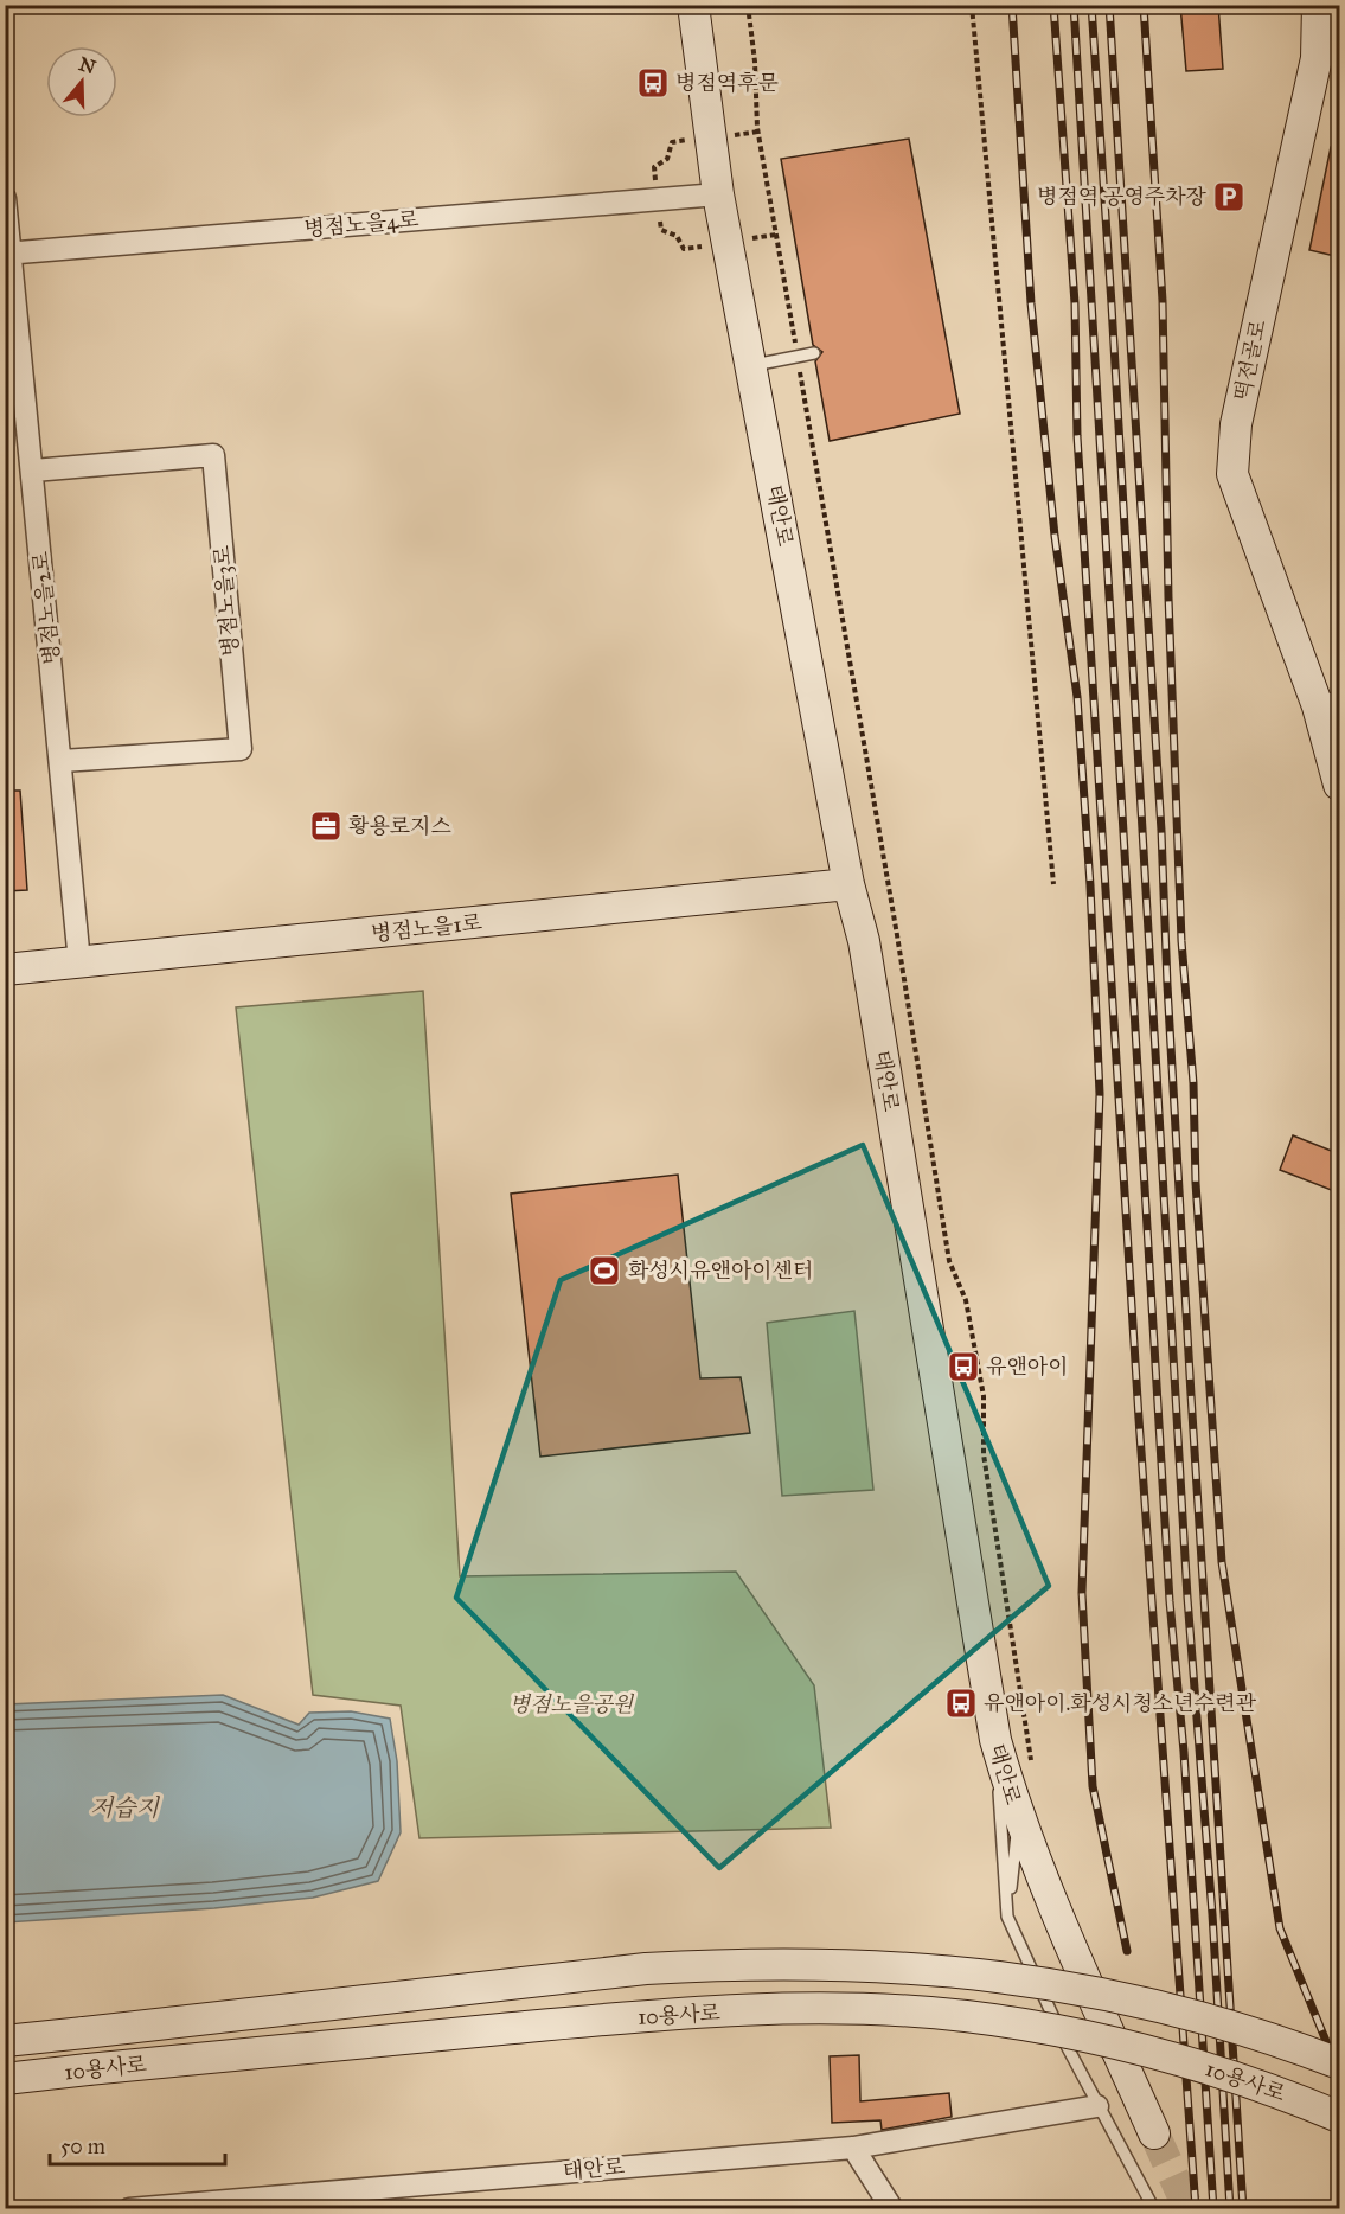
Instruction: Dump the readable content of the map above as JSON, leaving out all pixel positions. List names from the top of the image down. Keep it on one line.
{"streets":{"street":["병점노을4로","떡전골로","태안로","병점노을3로","병점노을2로","병점노을1로","10용사로"]},"crossings":[["병점노을4로","태안로"],["병점노을4로","병점노을2로"],["태안로","병점노을1로"],["병점노을3로","병점노을2로"],["병점노을2로","병점노을1로"]],"water":["저습지"],"parks":["병점노을공원"],"places":{"bus stop":["병점역후문","유앤아이","유앤아이.화성시청소년수련관"],"parking":["병점역 공영주차장"],"office":["황용로지스"],"sports":["화성시유앤아이센터"]},"scale_bar":"50 m","north":"top"}
